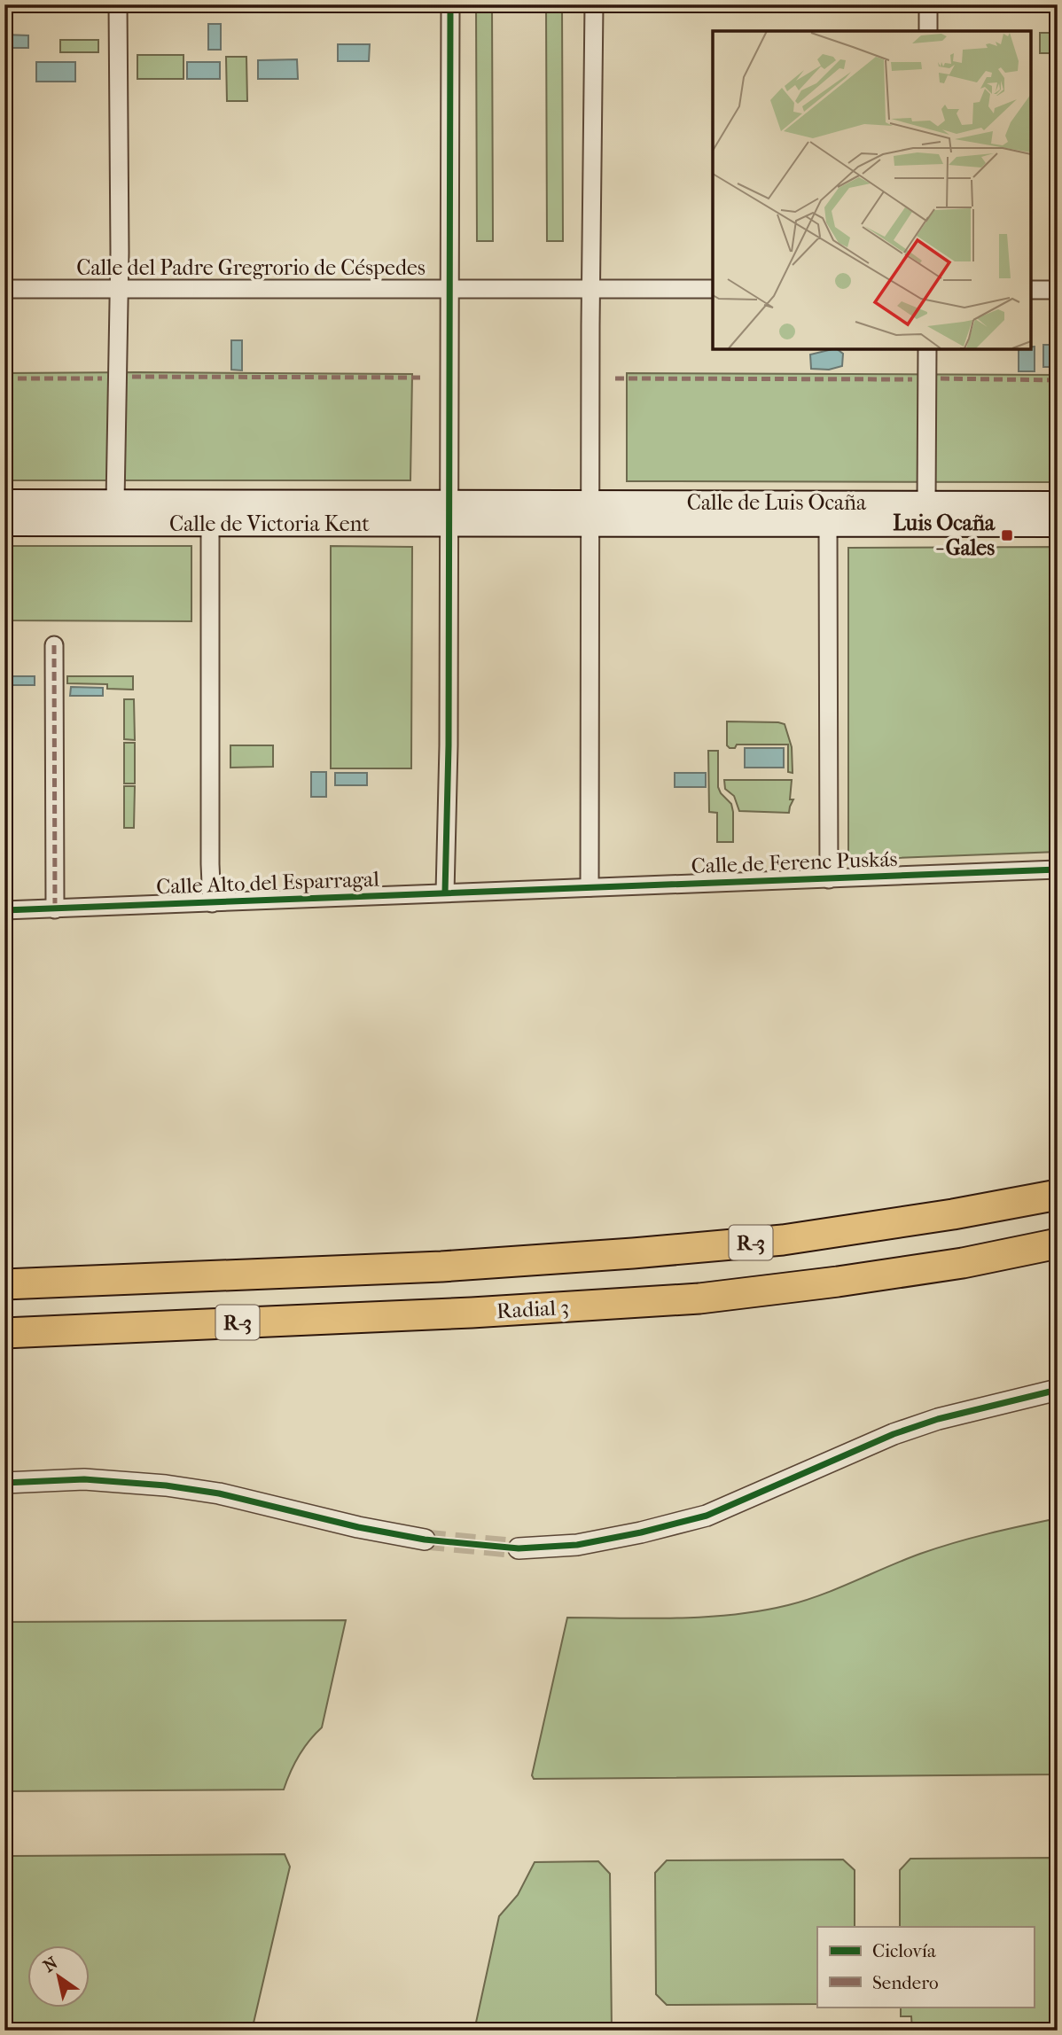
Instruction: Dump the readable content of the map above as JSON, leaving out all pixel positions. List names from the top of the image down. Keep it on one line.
{"streets":{"highway":["R-3","Radial 3"],"main road":["Calle de Luis Ocaña","Calle de Victoria Kent"],"street":["Calle del Padre Gregrorio de Céspedes","Calle de Ferenc Puskás","Calle Alto del Esparragal"]},"crossings":[["Calle de Luis Ocaña","Calle de Victoria Kent"],["Calle de Ferenc Puskás","Calle Alto del Esparragal"]],"places":{"transit":["Luis Ocaña - Gales"]},"legend":["Ciclovía","Sendero"],"north":"top left"}
